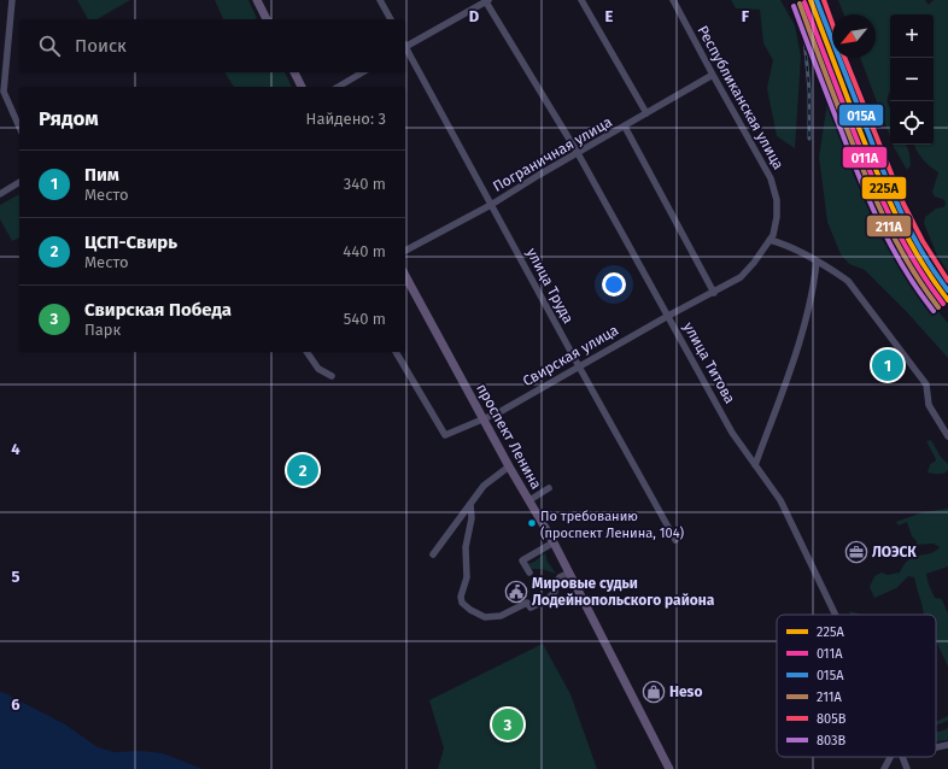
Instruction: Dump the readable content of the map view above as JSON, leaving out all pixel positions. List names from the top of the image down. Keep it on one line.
{"streets":{"main road":["проспект Ленина"],"street":["Республиканская улица","Пограничная улица","улица Труда","Свирская улица","улица Титова"]},"crossings":[["Республиканская улица","Пограничная улица"],["Республиканская улица","Свирская улица"],["Пограничная улица","улица Труда"],["Пограничная улица","улица Титова"],["улица Труда","Свирская улица"],["Свирская улица","улица Титова"],["Свирская улица","проспект Ленина"]],"places":{"other":["По требованию (проспект Ленина, 104)"],"office":["ЛОЭСК"],"public building":["Мировые судьи Лодейнопольского района"],"shop":["Heso"]},"lines":["transit line 225А","transit line 015А","transit line 805В","transit line 011А","transit line 211А","transit line 803В"],"legend":["225А","011А","015А","211А","805В","803В"],"north":"bottom left","page":{"map_buttons":["+","−"],"search":"Поиск","heading":["Рядом","Найдено: 3"],"list":[{"mark":"1","name":"Пим","note":"Место","value":"340 m"},{"mark":"2","name":"ЦСП-Свирь","note":"Место","value":"440 m"},{"mark":"3","name":"Свирская Победа","note":"Парк","value":"540 m"}],"pins":["1","2","3"]},"grid":{"columns":["D","E","F"],"rows":["4","5","6"]}}
